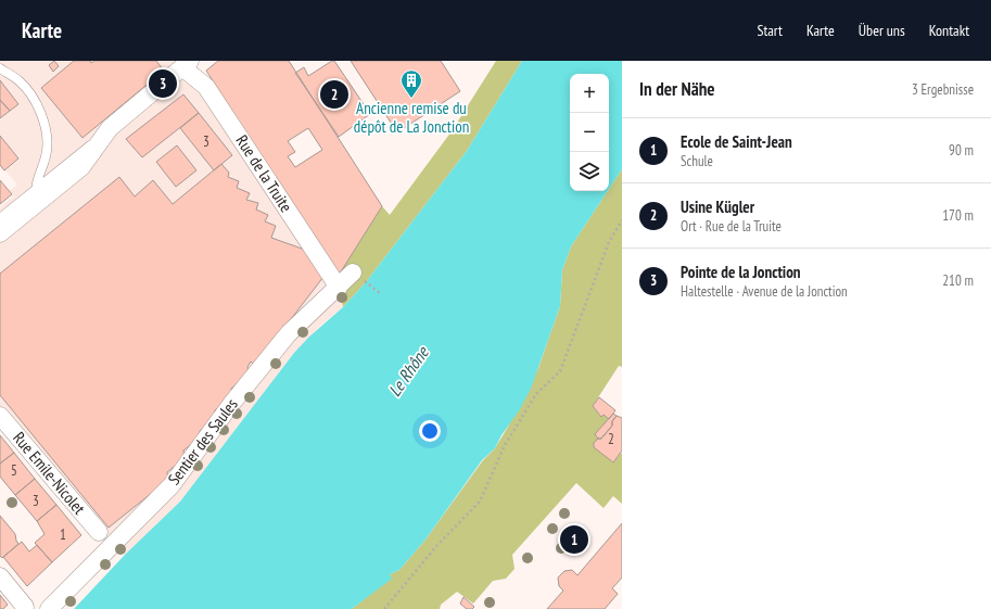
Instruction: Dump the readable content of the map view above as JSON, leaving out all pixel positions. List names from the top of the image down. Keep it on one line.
{"streets":{"street":["Rue de la Truite","Sentier des Saules","Rue Emile-Nicolet"]},"crossings":[["Rue de la Truite","Sentier des Saules"]],"water":["Le Rhône"],"places":{"building":["Ancienne remise du dépôt de La Jonction"]},"house_numbers":["3","2","5","3","1"],"page":{"header":"Karte","nav":["Start","Karte","Über uns","Kontakt"],"heading":["In der Nähe","3 Ergebnisse"],"pins":["3","2","1"],"map_buttons":["+","−"],"list":[{"mark":"1","name":"Ecole de Saint-Jean","note":"Schule","value":"90 m"},{"mark":"2","name":"Usine Kügler","note":"Ort · Rue de la Truite","value":"170 m"},{"mark":"3","name":"Pointe de la Jonction","note":"Haltestelle · Avenue de la Jonction","value":"210 m"}]}}
